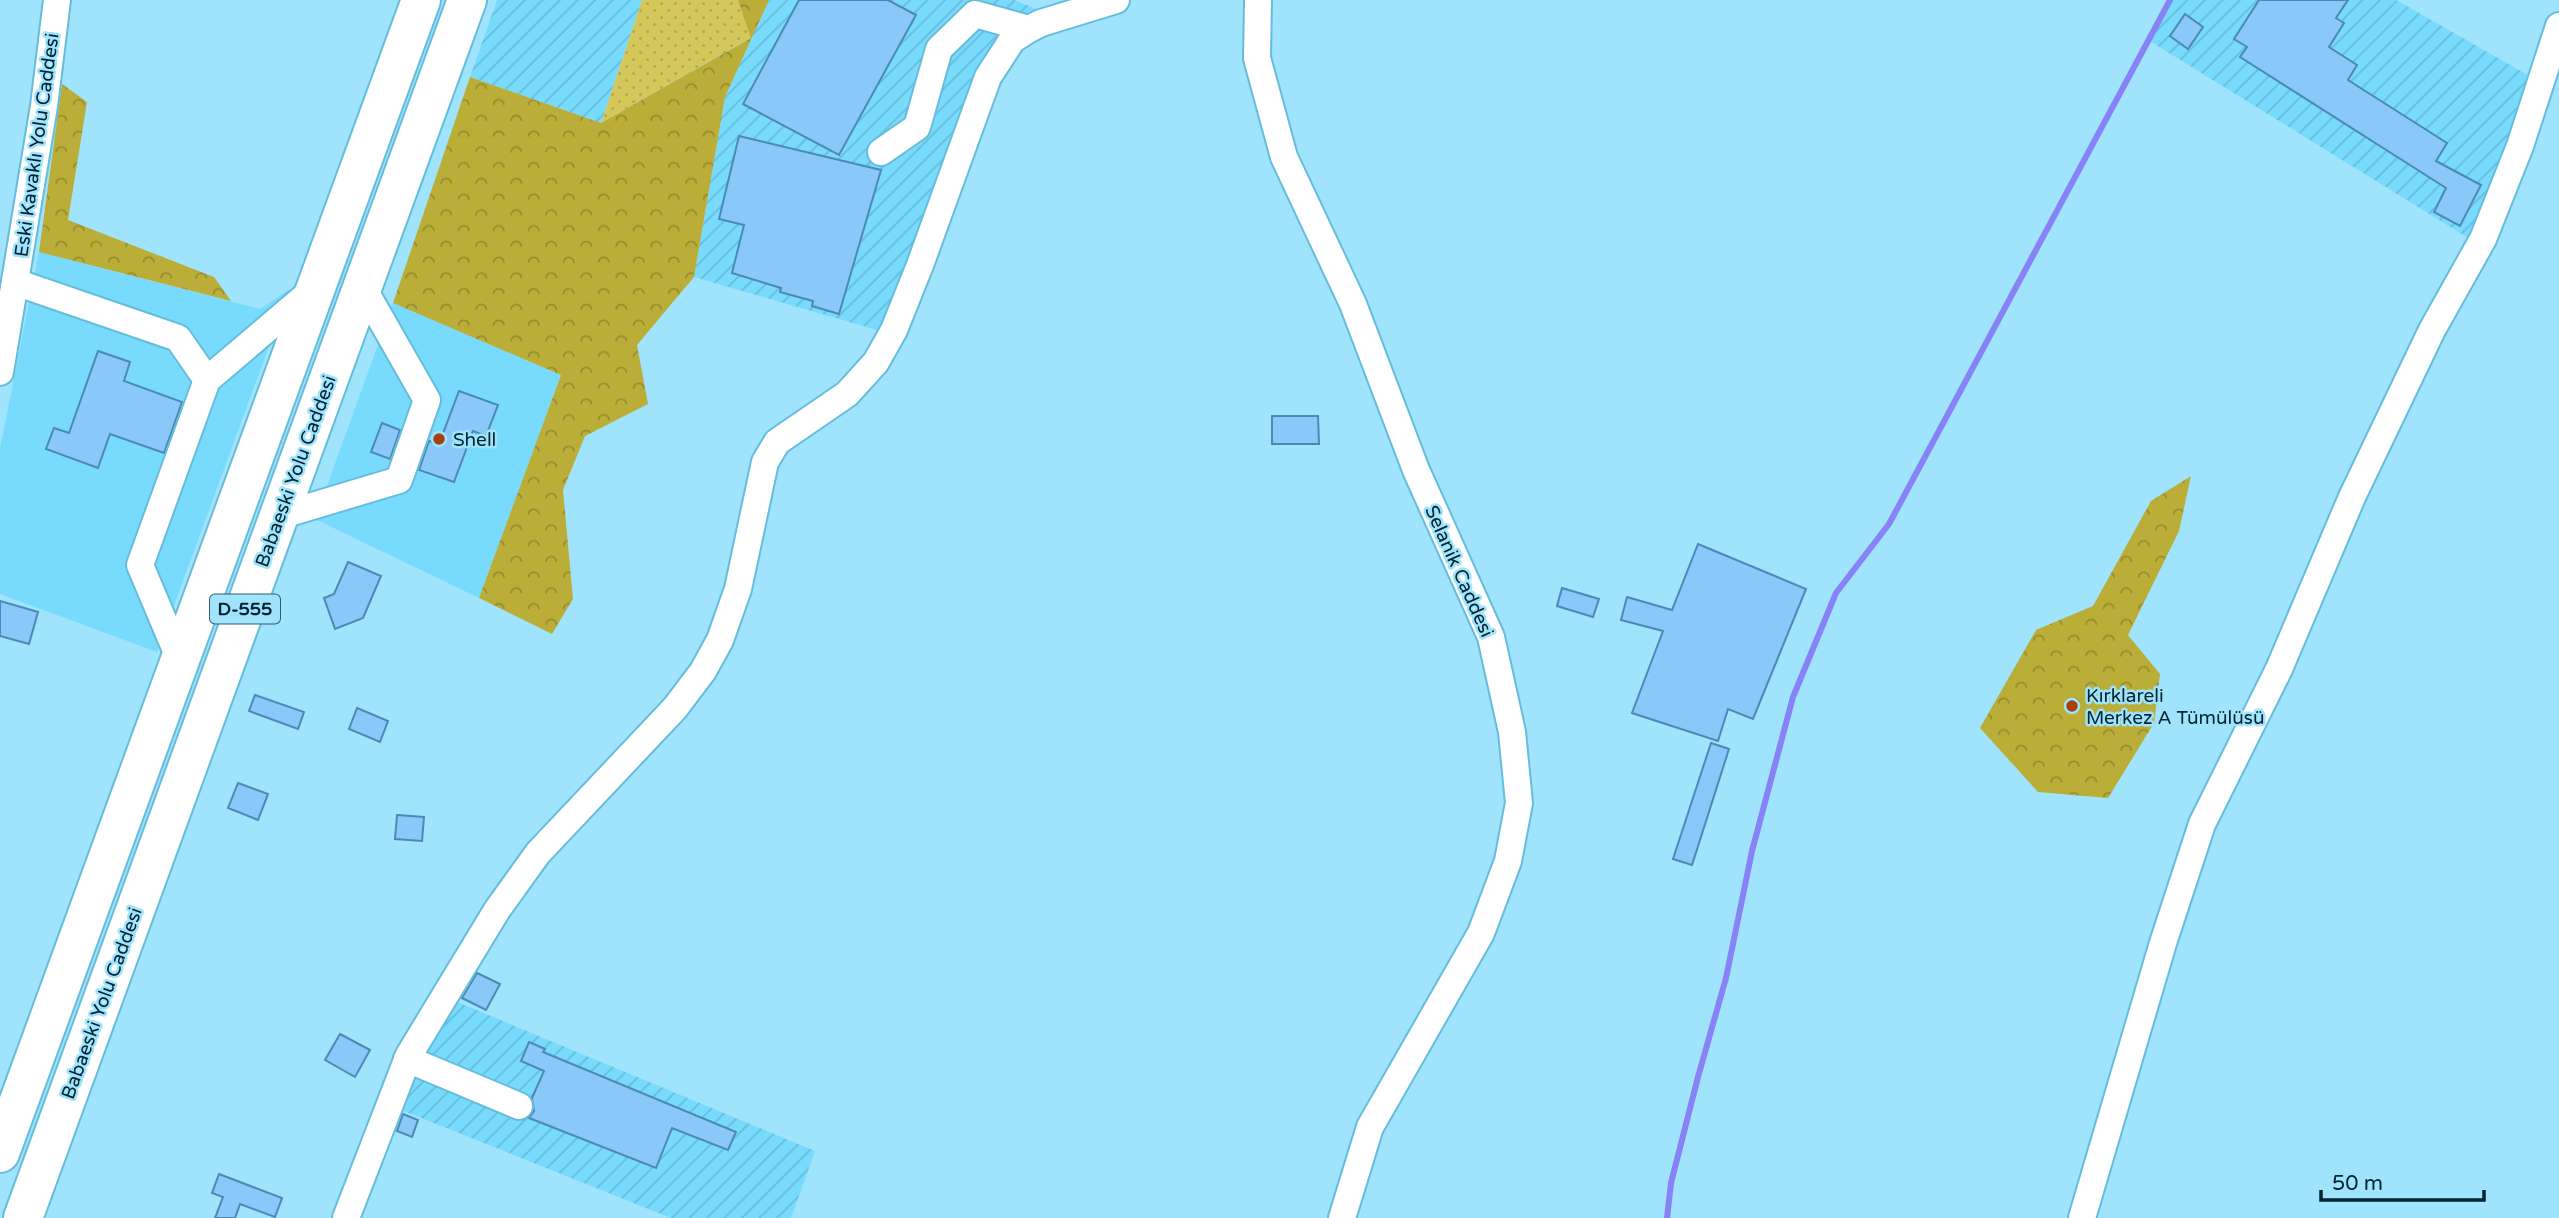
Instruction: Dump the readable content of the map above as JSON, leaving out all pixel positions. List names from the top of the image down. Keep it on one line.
{"streets":{"highway":["Babaeski Yolu Caddesi","D-555"],"street":["Eski Kavaklı Yolu Caddesi","Selanik Caddesi"]},"places":["Shell","Kırklareli Merkez A Tümülüsü"],"scale_bar":"50 m"}
